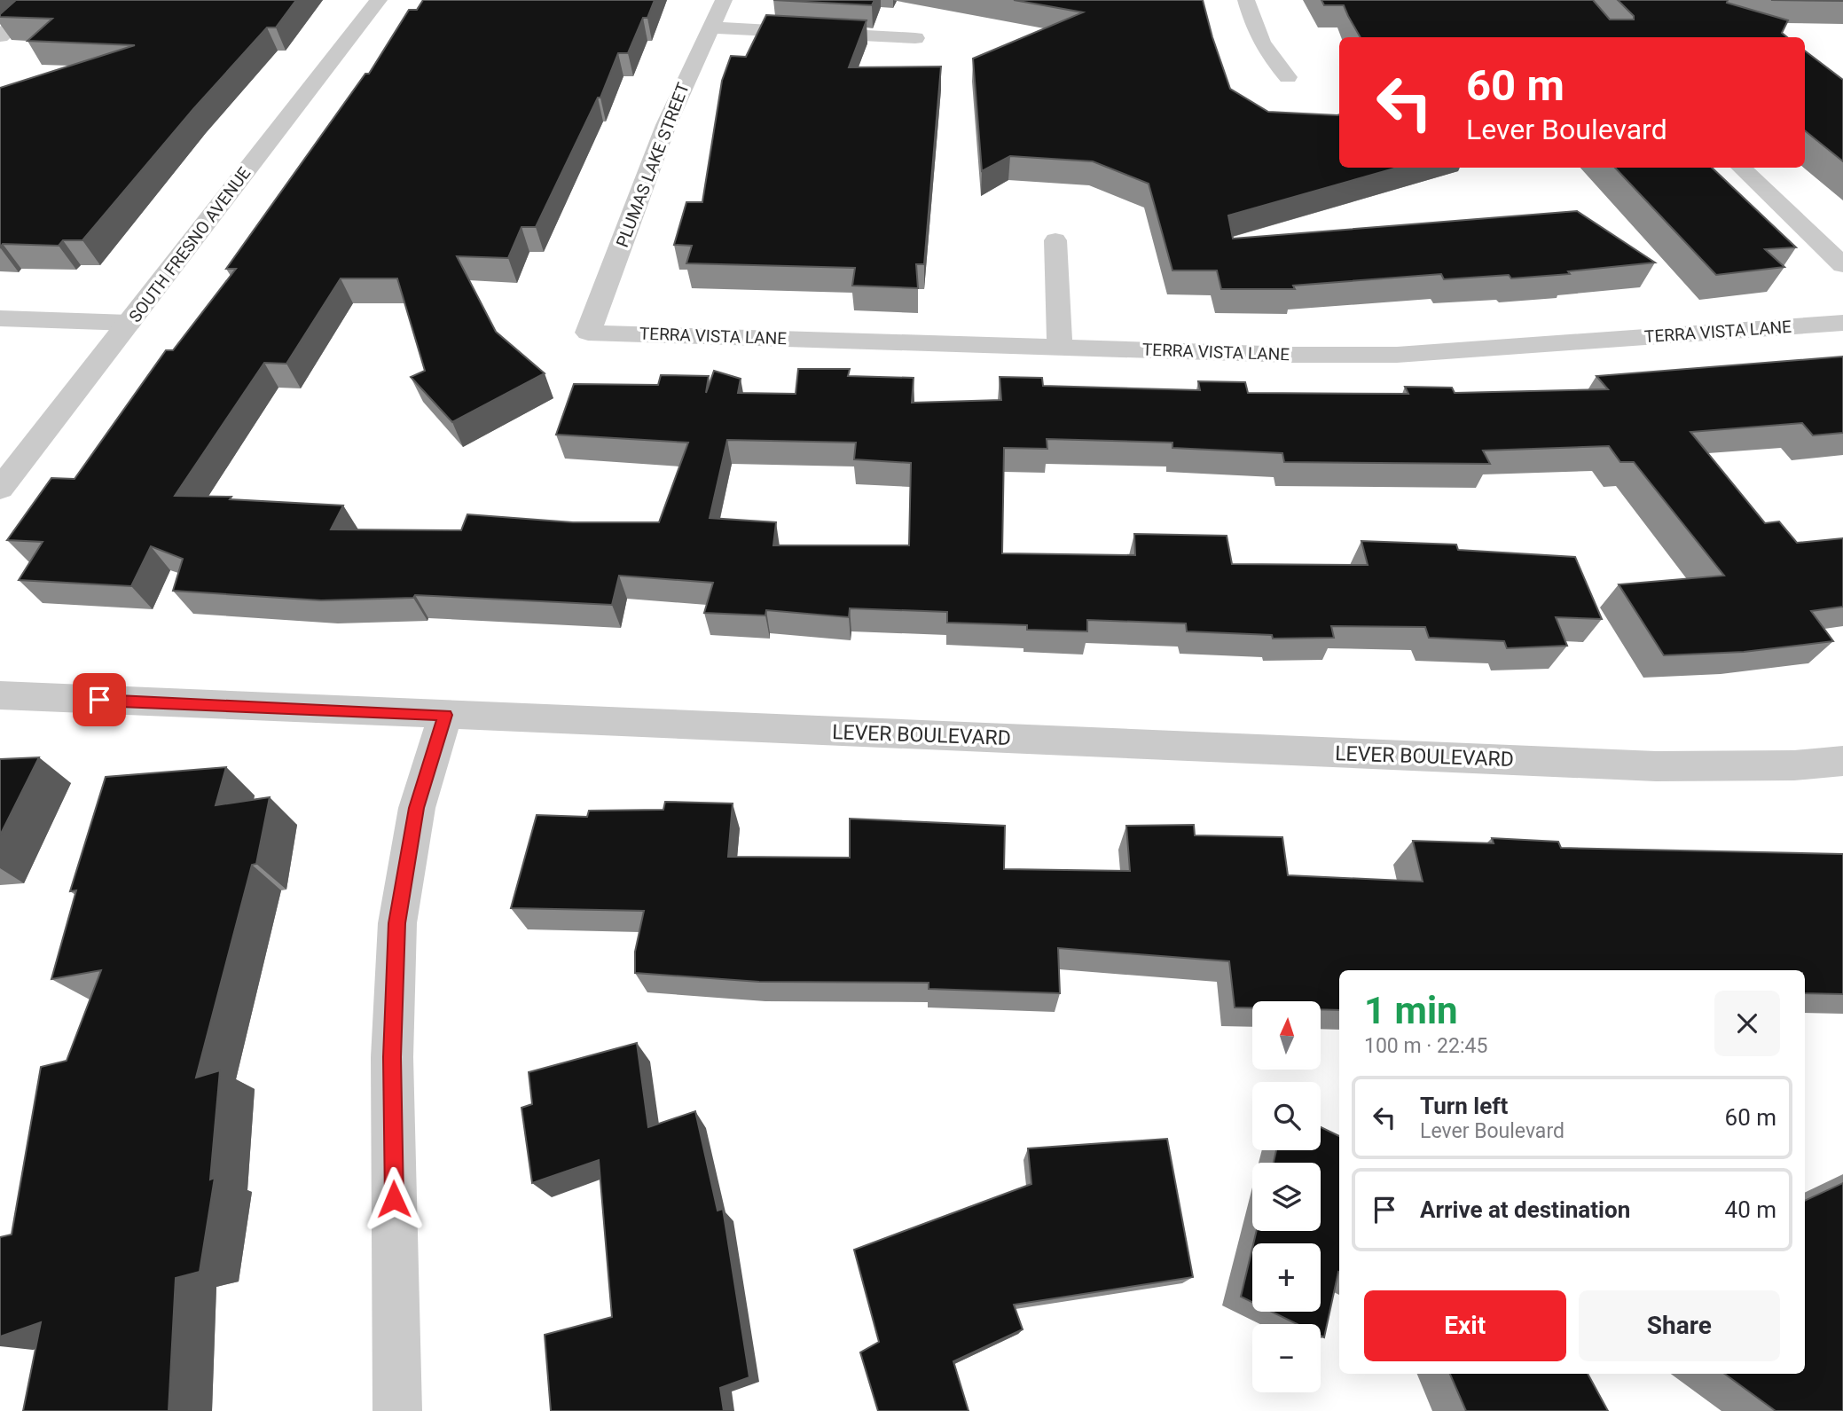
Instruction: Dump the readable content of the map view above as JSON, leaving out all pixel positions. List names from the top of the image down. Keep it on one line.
{"streets":{"street":["PLUMAS LAKE STREET","SOUTH FRESNO AVENUE","TERRA VISTA LANE","LEVER BOULEVARD"]},"crossings":[["PLUMAS LAKE STREET","TERRA VISTA LANE"]],"north":"top","page":{"turn":["60 m","Lever Boulevard"],"heading":["1 min","100 m · 22:45"],"map_buttons":["+","−"],"list":[{"name":"Turn left","note":"Lever Boulevard","value":"60 m"},{"name":"Arrive at destination","value":"40 m"}],"buttons":["Exit","Share"]}}
